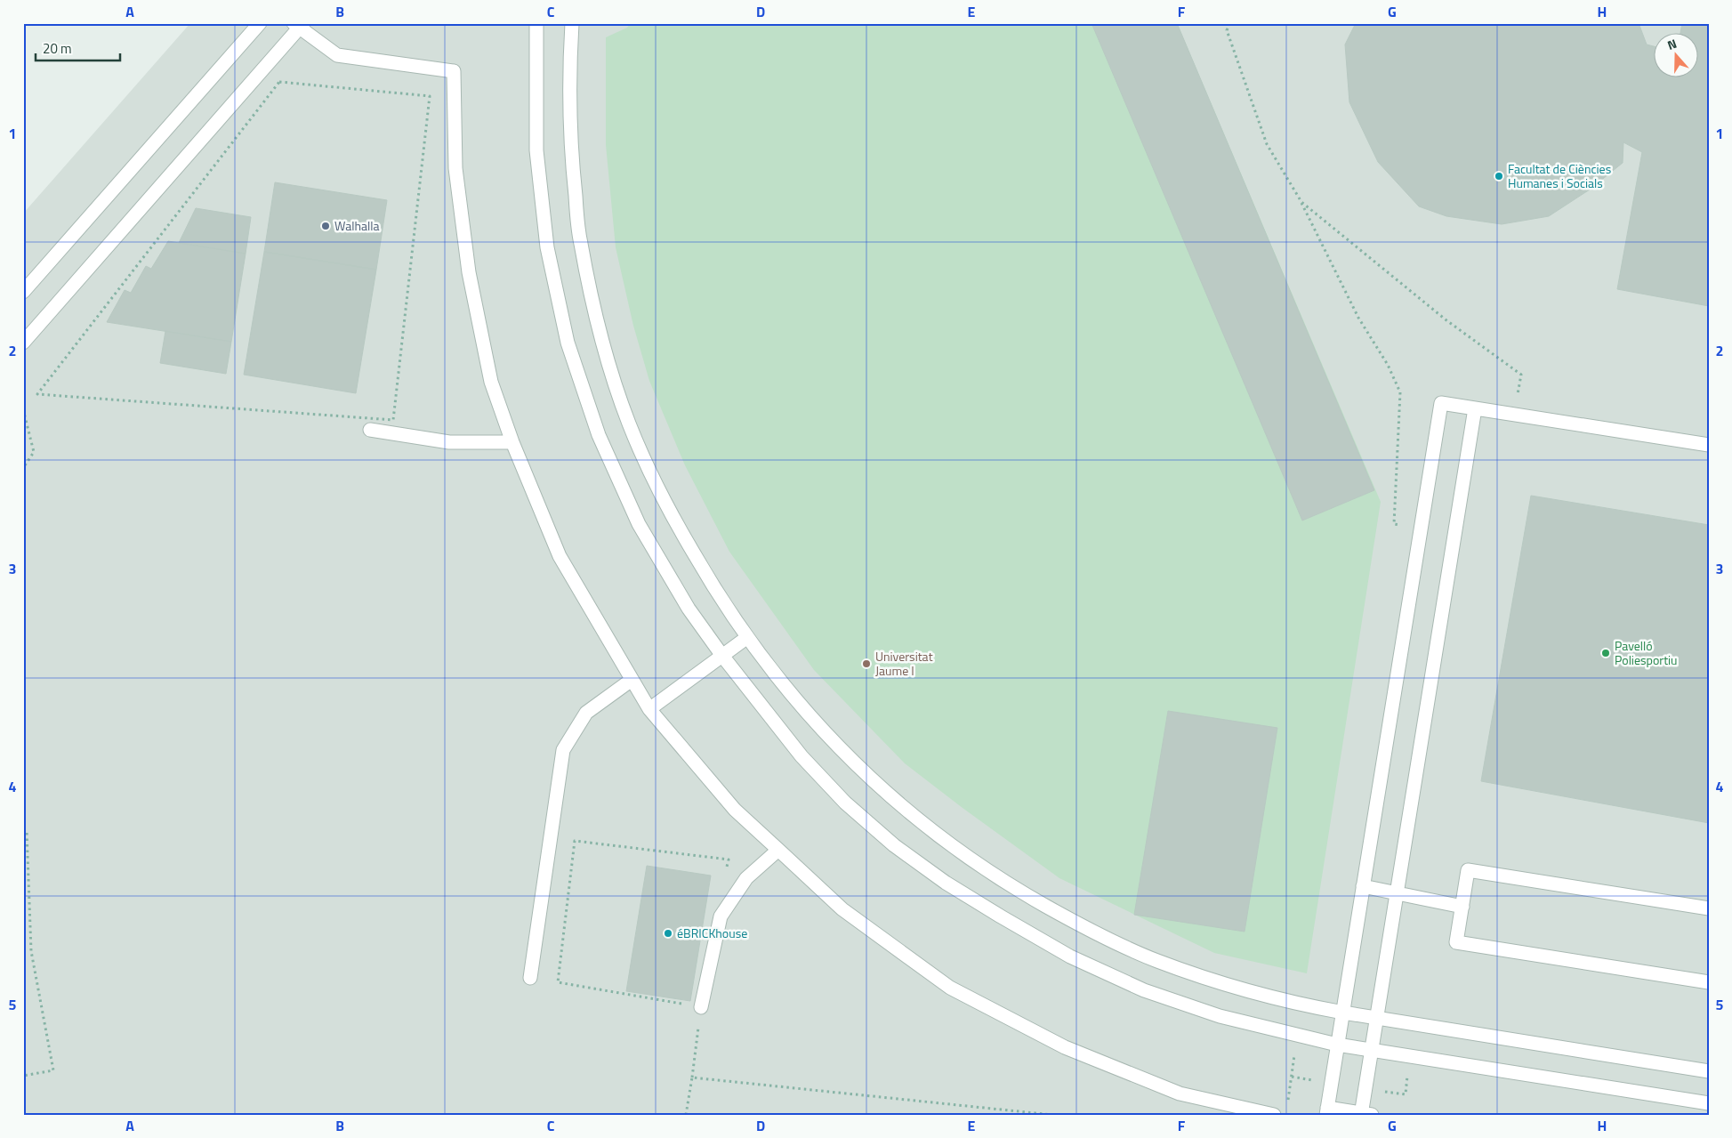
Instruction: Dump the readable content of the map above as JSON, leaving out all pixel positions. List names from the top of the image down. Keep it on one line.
{"places":["Facultat de Ciències Humanes i Socials","Walhalla","Pavelló Poliesportiu","Universitat Jaume I","éBRICKhouse"],"scale_bar":"20 m","north":"top","grid":{"columns":["A","B","C","D","E","F","G","H"],"rows":["1","2","3","4","5"]}}
